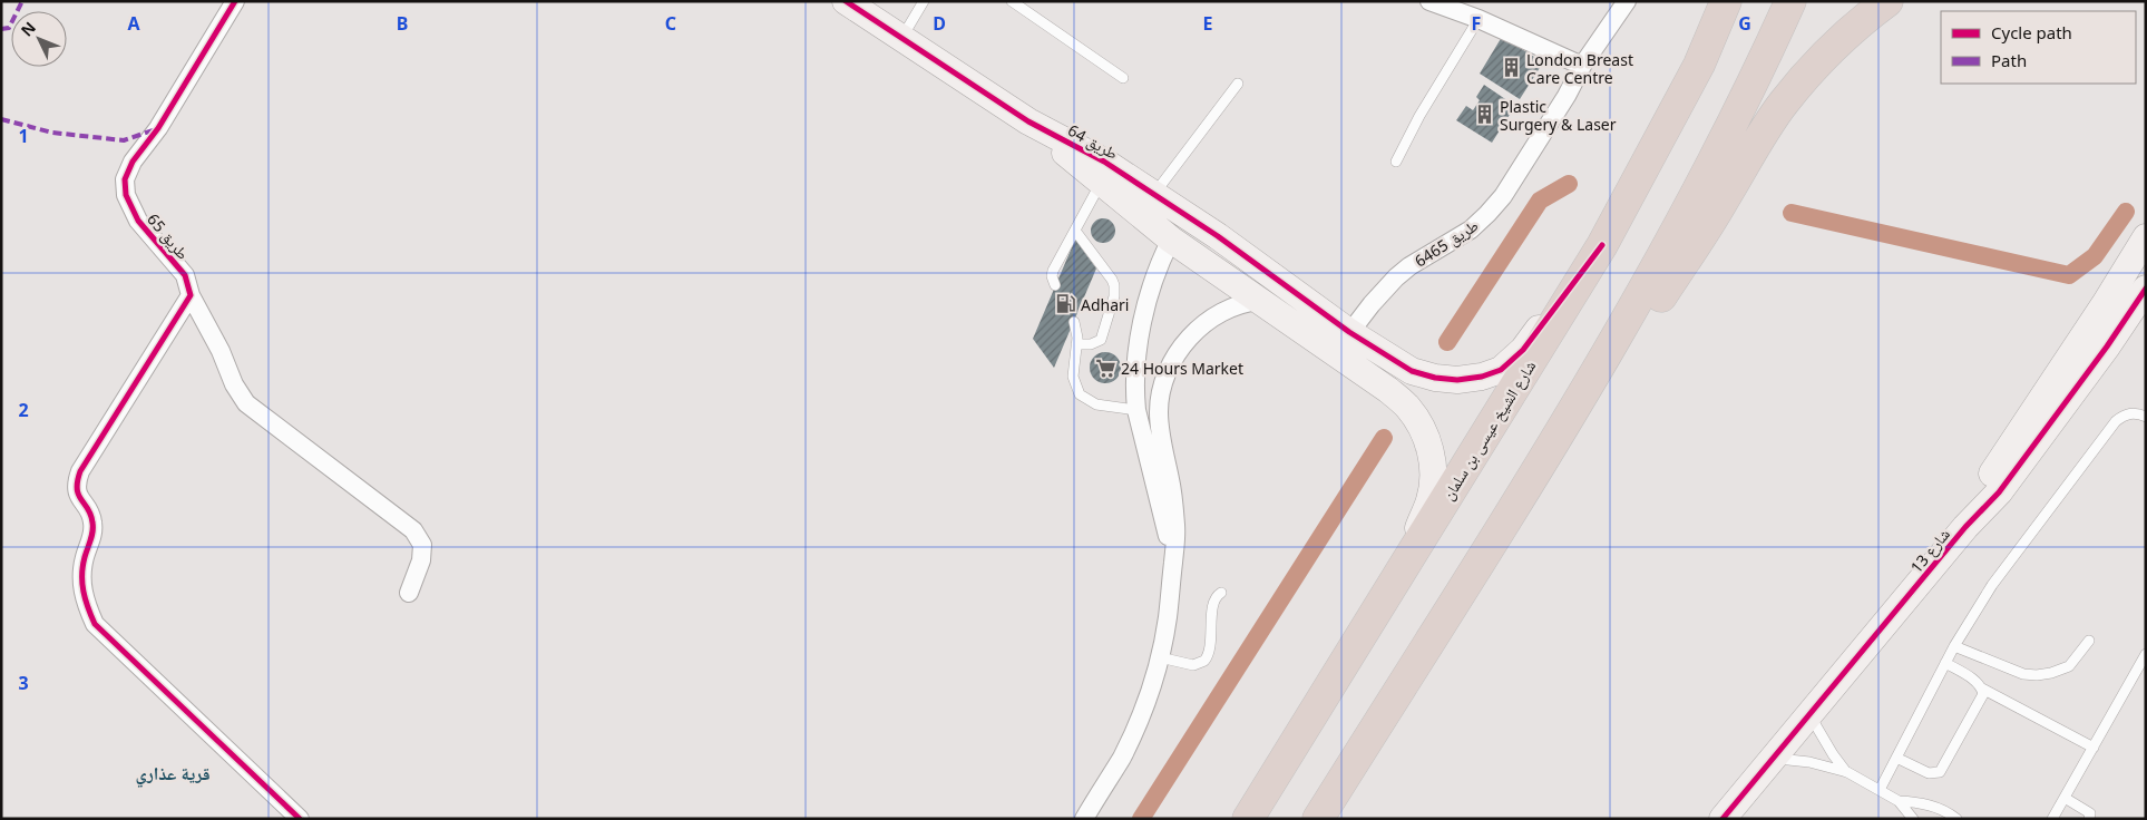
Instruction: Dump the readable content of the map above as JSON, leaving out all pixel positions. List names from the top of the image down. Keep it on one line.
{"streets":{"highway":["شارع الشيخ عيسى بن سلمان"],"street":["طريق 64","طريق 65","طريق 6465","شارع 13"]},"crossings":[["طريق 64","طريق 6465"]],"districts":["قرية عذاري"],"places":{"building":["London Breast Care Centre","Plastic Surgery & Laser"],"fuel station":["Adhari"],"supermarket":["24 Hours Market"]},"legend":["Cycle path","Path"],"north":"top left","grid":{"columns":["A","B","C","D","E","F","G"],"rows":["1","2","3"]}}
